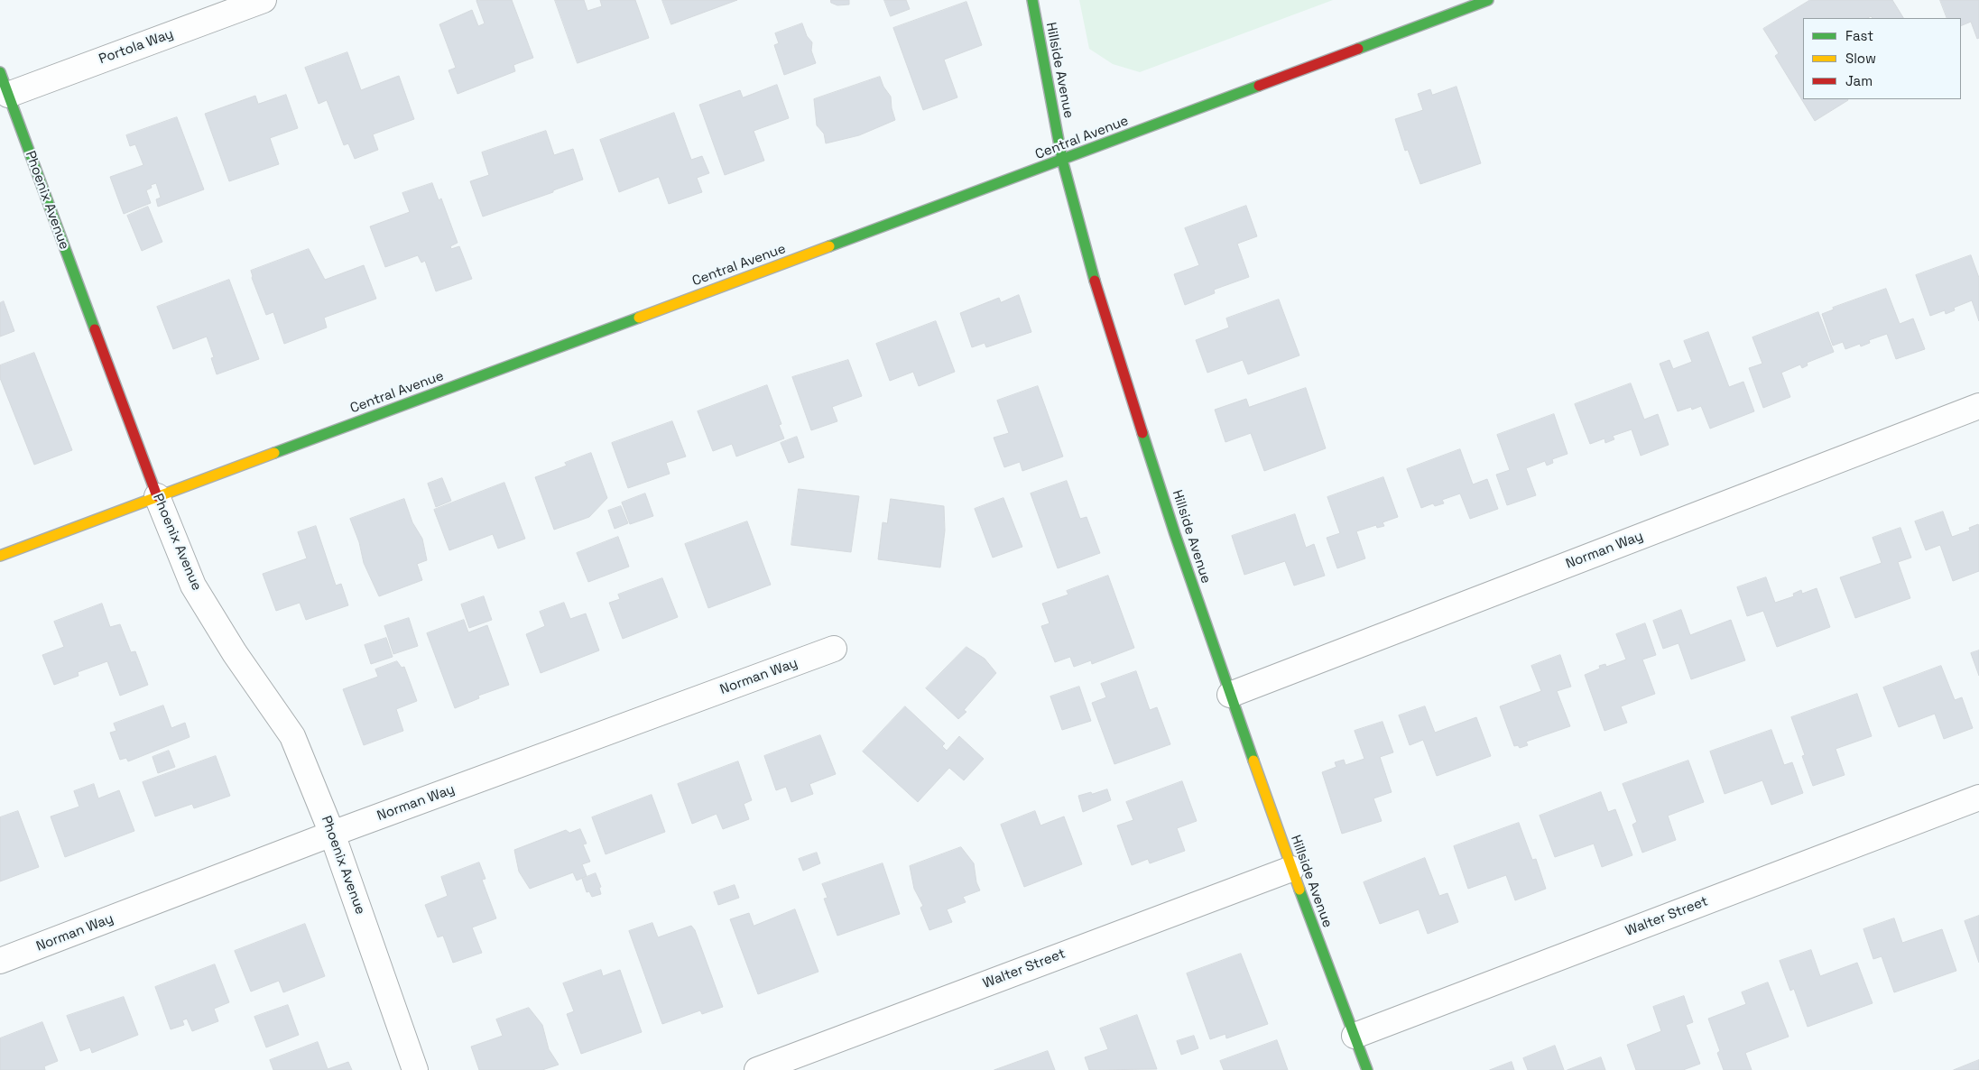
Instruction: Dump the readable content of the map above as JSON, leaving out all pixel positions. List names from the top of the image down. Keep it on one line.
{"streets":{"main road":["Hillside Avenue","Central Avenue","Phoenix Avenue"],"street":["Portola Way","Norman Way","Walter Street"]},"crossings":[["Portola Way","Phoenix Avenue"],["Hillside Avenue","Central Avenue"],["Hillside Avenue","Norman Way"],["Hillside Avenue","Walter Street"],["Central Avenue","Phoenix Avenue"],["Phoenix Avenue","Norman Way"]],"legend":["Fast","Slow","Jam"]}
